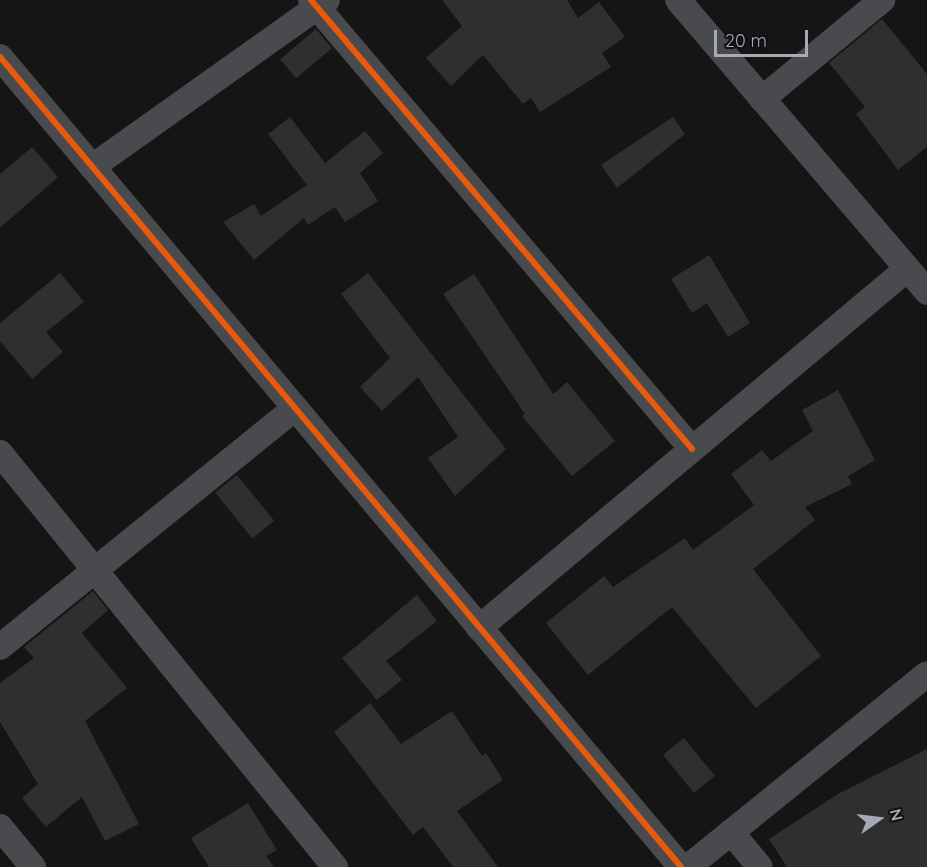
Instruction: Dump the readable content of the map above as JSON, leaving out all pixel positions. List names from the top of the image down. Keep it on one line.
{"scale_bar":"20 m","north":"right"}
